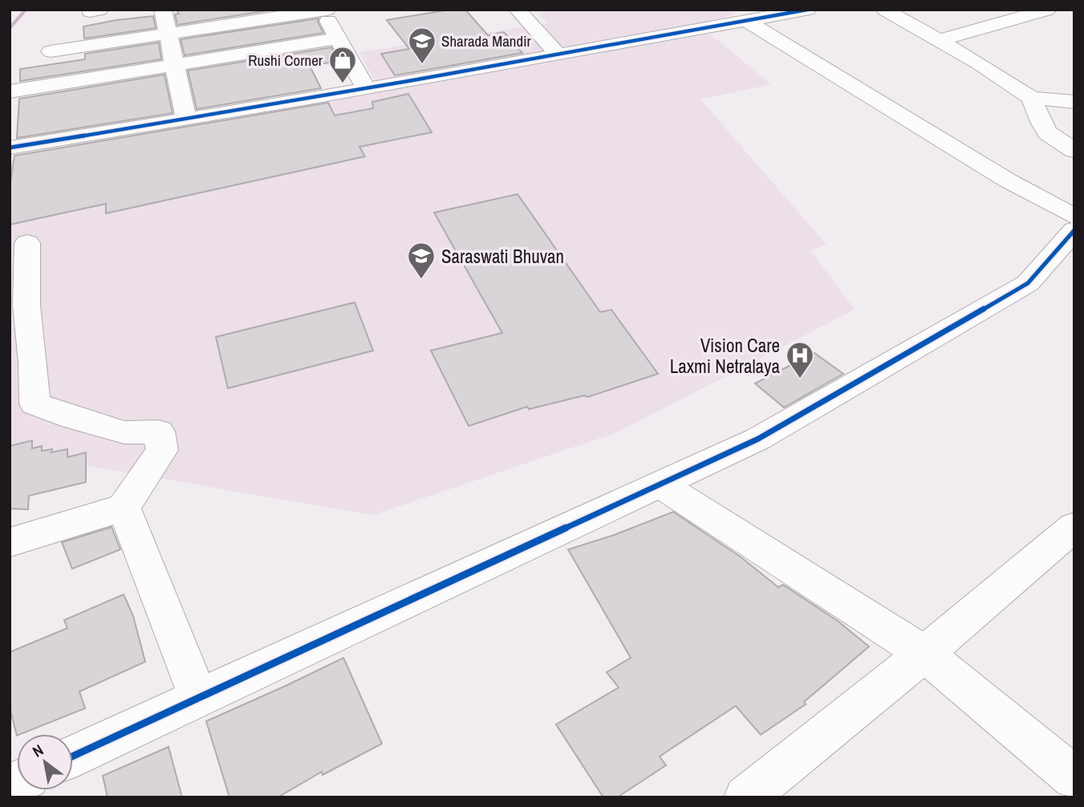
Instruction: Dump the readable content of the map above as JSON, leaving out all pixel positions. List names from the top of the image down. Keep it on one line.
{"places":{"school or university":["Sharada Mandir","Saraswati Bhuvan"],"shop":["Rushi Corner"],"hospital":["Vision Care Laxmi Netralaya"]},"north":"top left"}
